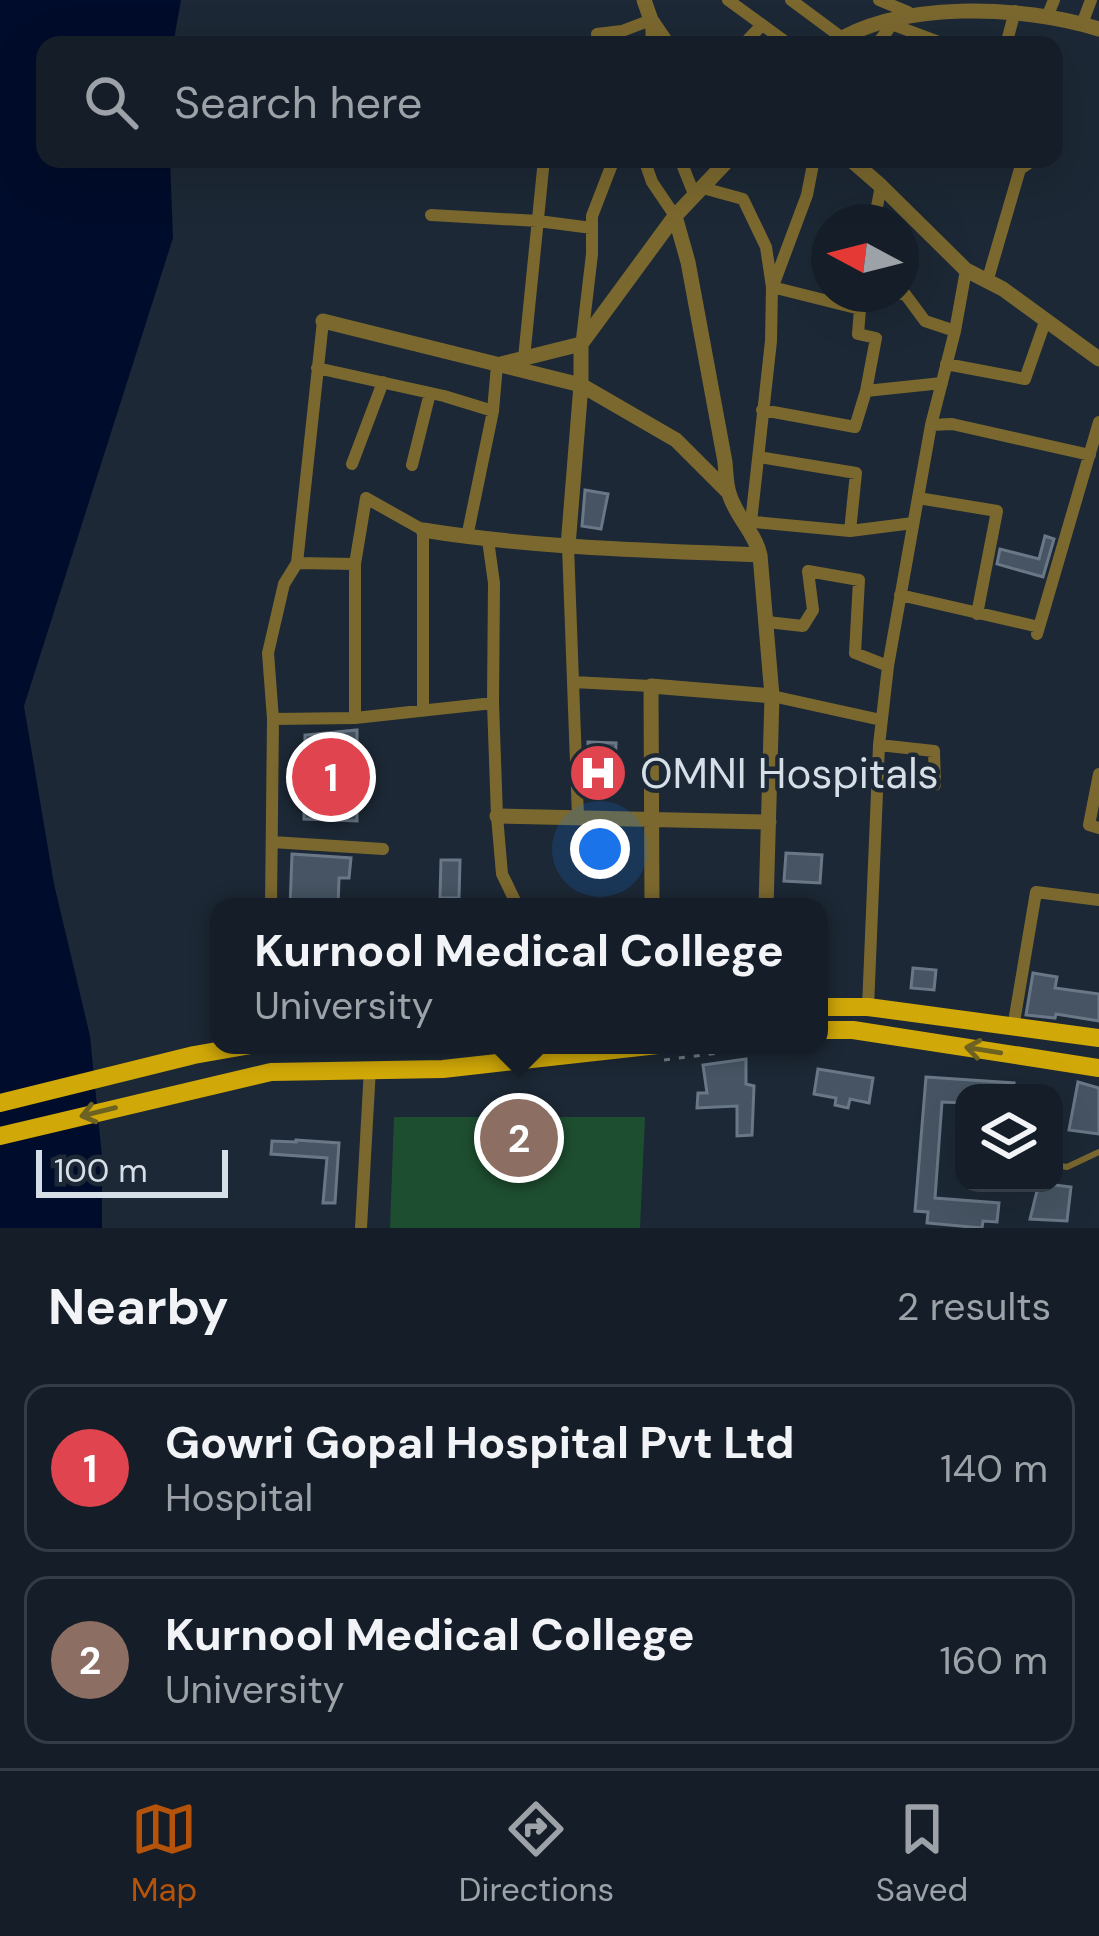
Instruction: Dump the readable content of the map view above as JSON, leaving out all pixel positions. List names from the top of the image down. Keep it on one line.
{"places":{"hospital":["OMNI Hospitals"]},"scale_bar":"100 m","north":"left","page":{"search":"Search here","pins":["1","2"],"popup":["Kurnool Medical College","University"],"scale":"100 m","heading":["Nearby","2 results"],"list":[{"mark":"1","name":"Gowri Gopal Hospital Pvt Ltd","note":"Hospital","value":"140 m"},{"mark":"2","name":"Kurnool Medical College","note":"University","value":"160 m"}],"nav":["Map","Directions","Saved"]}}
